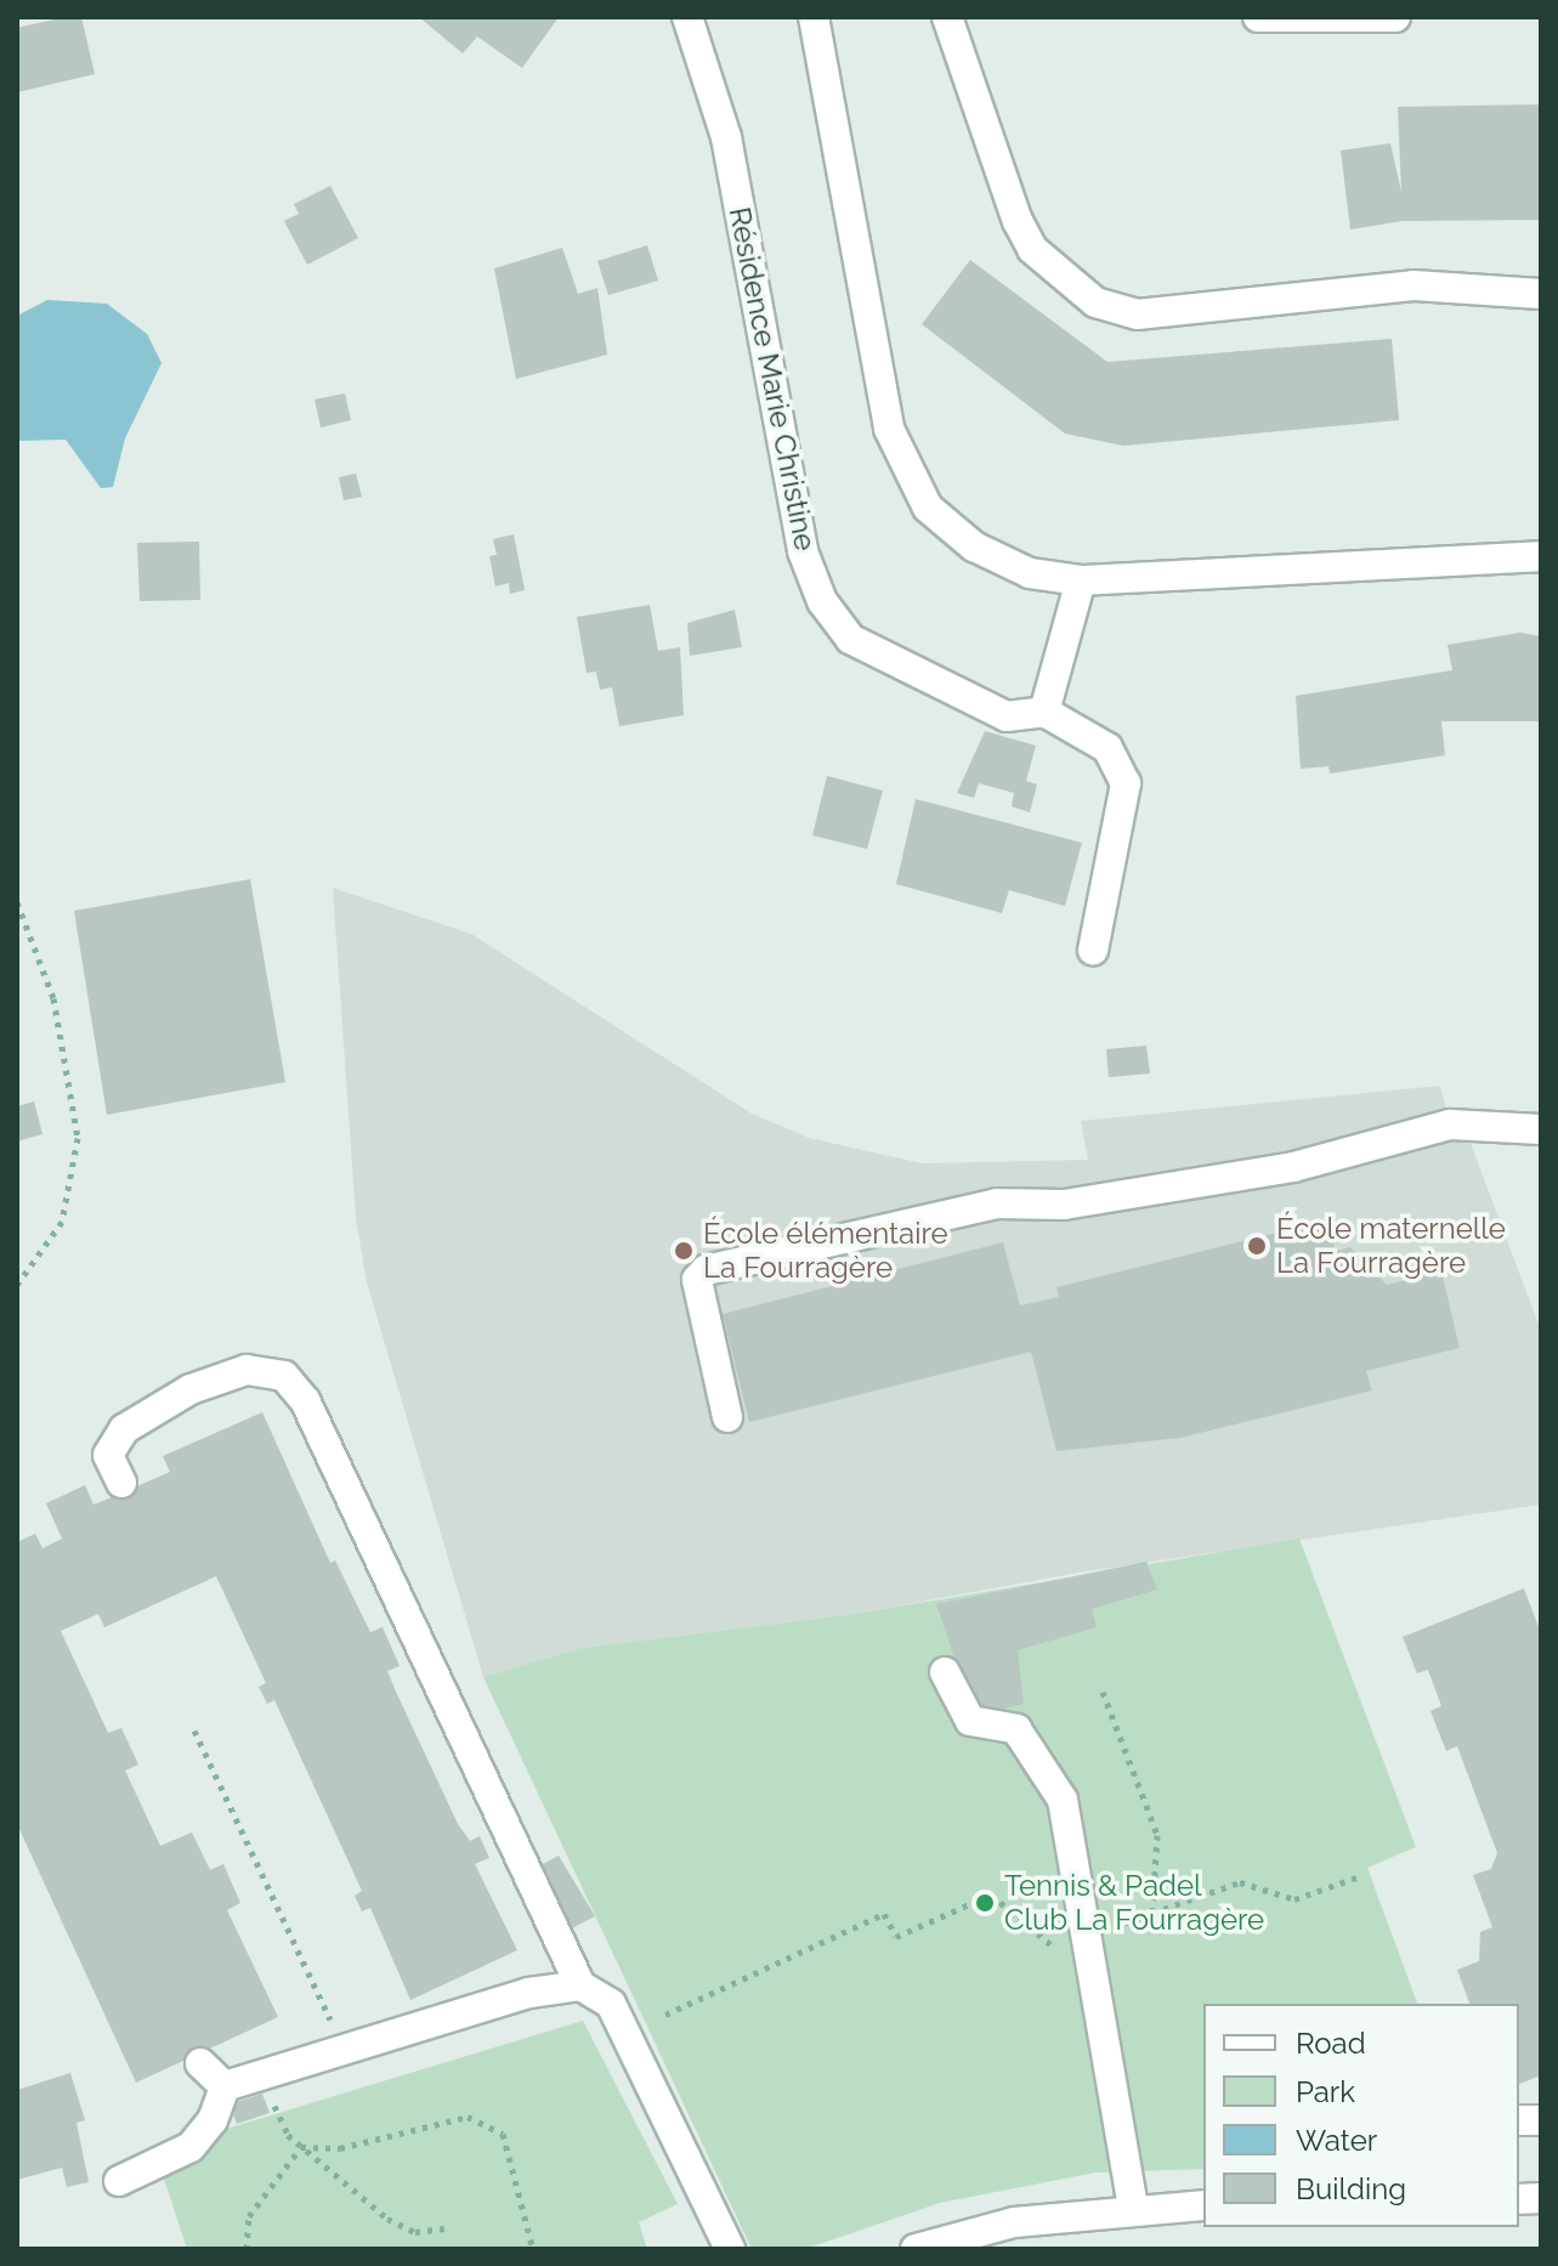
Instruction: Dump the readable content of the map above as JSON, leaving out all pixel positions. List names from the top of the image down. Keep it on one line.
{"streets":{"street":["Résidence Marie Christine"]},"places":["École maternelle La Fourragère","École élémentaire La Fourragère","Tennis & Padel Club La Fourragère"],"legend":["Road","Park","Water","Building"]}
